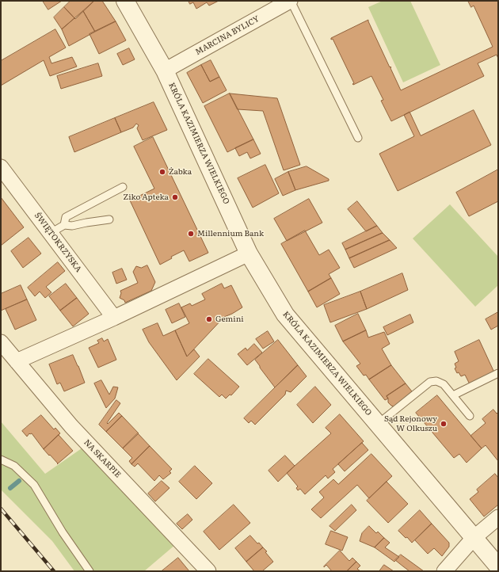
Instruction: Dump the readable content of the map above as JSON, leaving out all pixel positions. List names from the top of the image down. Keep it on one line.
{"streets":{"street":["MARCINA BYLICY","KRÓLA KAZIMIERZA WIELKIEGO","ŚWIĘTOKRZYSKA","NA SKARPIE"]},"crossings":[["MARCINA BYLICY","KRÓLA KAZIMIERZA WIELKIEGO"]],"places":["Żabka","Ziko Apteka","Millennium Bank","Gemini","Sąd Rejonowy W Olkuszu"]}
